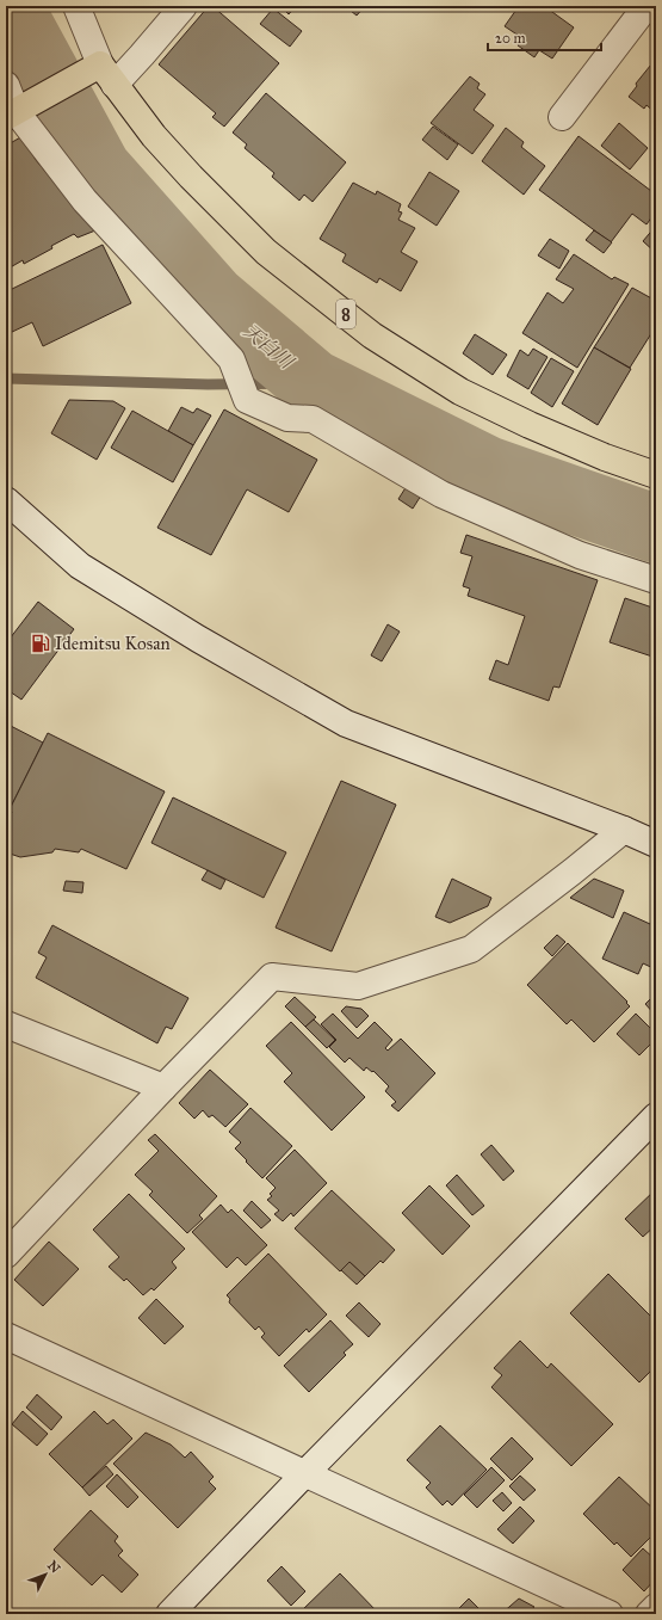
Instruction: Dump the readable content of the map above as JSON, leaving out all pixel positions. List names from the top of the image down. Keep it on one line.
{"streets":{"main road":["8"]},"water":["天白川"],"places":{"fuel station":["Idemitsu Kosan"]},"scale_bar":"20 m","north":"top right"}
